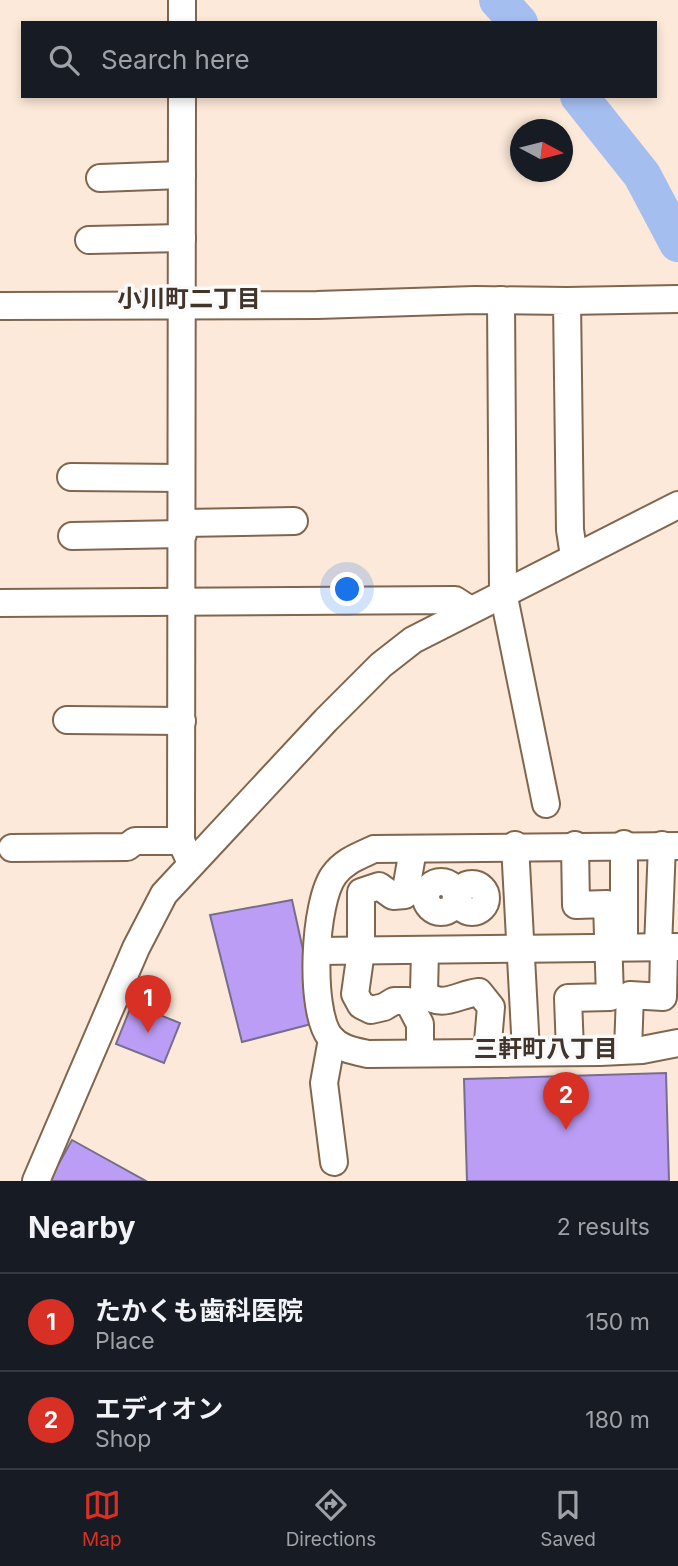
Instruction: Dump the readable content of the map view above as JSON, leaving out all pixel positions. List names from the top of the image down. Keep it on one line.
{"districts":["小川町二丁目","三軒町八丁目"],"north":"right","page":{"search":"Search here","pins":["1","2"],"heading":["Nearby","2 results"],"list":[{"mark":"1","name":"たかくも歯科医院","note":"Place","value":"150 m"},{"mark":"2","name":"エディオン","note":"Shop","value":"180 m"}],"nav":["Map","Directions","Saved"]}}
